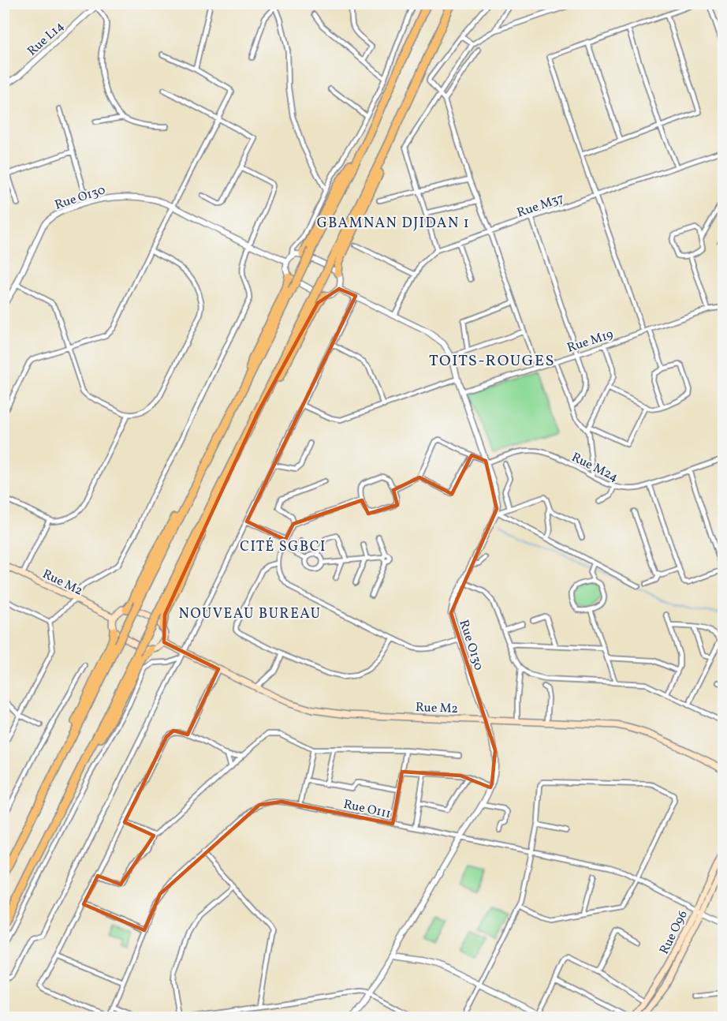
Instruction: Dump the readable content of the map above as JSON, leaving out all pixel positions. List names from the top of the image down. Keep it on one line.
{"streets":{"main road":["Rue M2","Rue O96"],"street":["Rue L14","Rue O130","Rue M37","Rue M19","Rue M24","Rue O111"]},"crossings":[["Rue O130","Rue M37"],["Rue O130","Rue M19"],["Rue O130","Rue M24"],["Rue O130","Rue M2"],["Rue O130","Rue O111"],["Rue O111","Rue O96"]],"districts":["GBAMNAN DJIDAN 1","TOITS-ROUGES","CITÉ SGBCI","NOUVEAU BUREAU"]}
